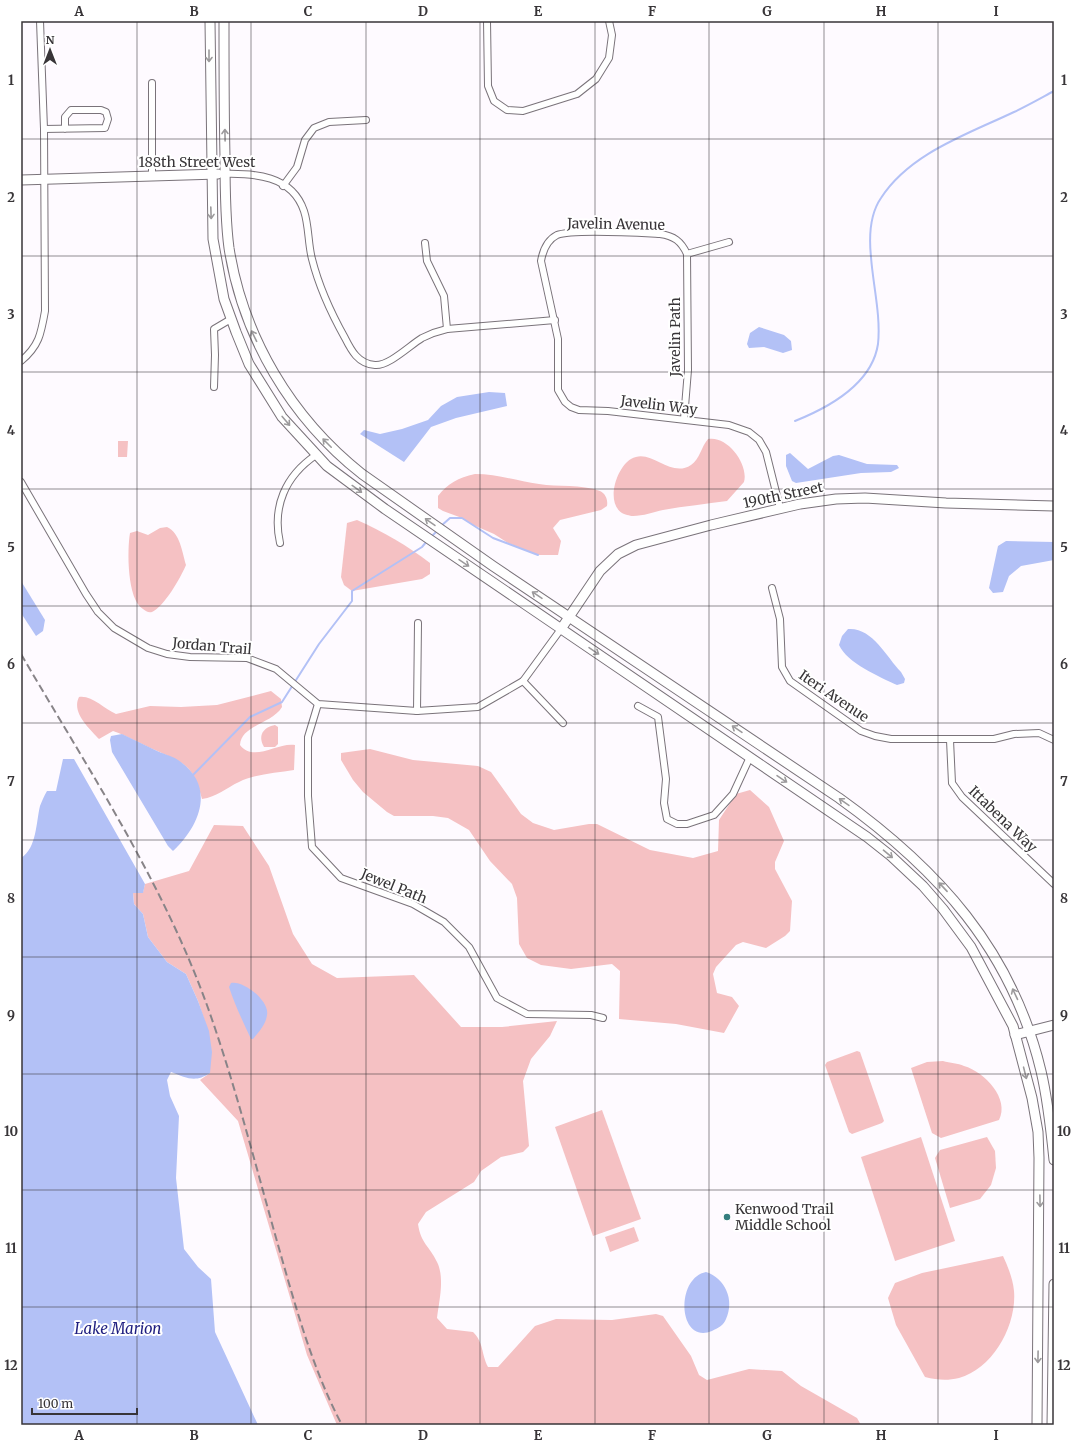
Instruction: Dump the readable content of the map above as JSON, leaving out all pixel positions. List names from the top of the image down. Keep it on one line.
{"streets":{"main road":["188th Street West","190th Street"],"street":["Javelin Avenue","Javelin Path","Javelin Way","Jordan Trail","Iteri Avenue","Ittabena Way","Jewel Path"]},"crossings":[["188th Street West","Javelin Avenue"],["188th Street West","Javelin Way"],["Javelin Avenue","Javelin Path"],["Javelin Avenue","Javelin Way"],["Javelin Path","Javelin Way"],["Javelin Way","190th Street"],["Jordan Trail","Jewel Path"],["Iteri Avenue","Ittabena Way"]],"water":["Lake Marion"],"places":["Kenwood Trail Middle School"],"scale_bar":"100 m","north":"top","grid":{"columns":["A","B","C","D","E","F","G","H","I"],"rows":["1","2","3","4","5","6","7","8","9","10","11","12"]}}
